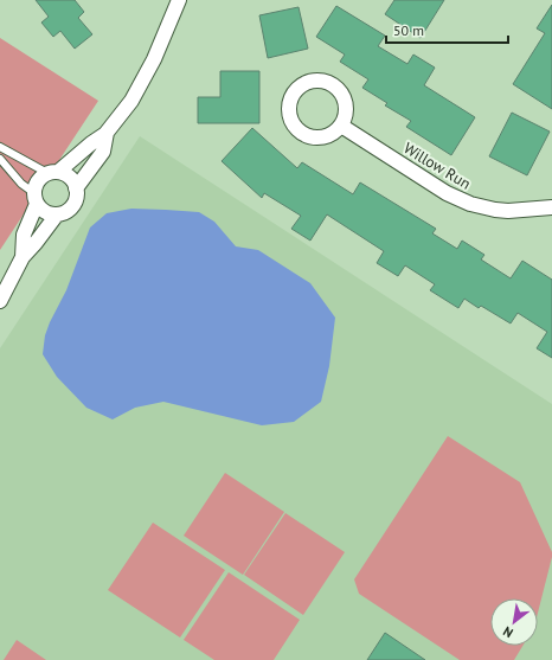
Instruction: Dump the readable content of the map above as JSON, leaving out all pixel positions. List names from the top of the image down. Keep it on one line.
{"streets":{"street":["Willow Run"]},"scale_bar":"50 m","north":"bottom left"}
